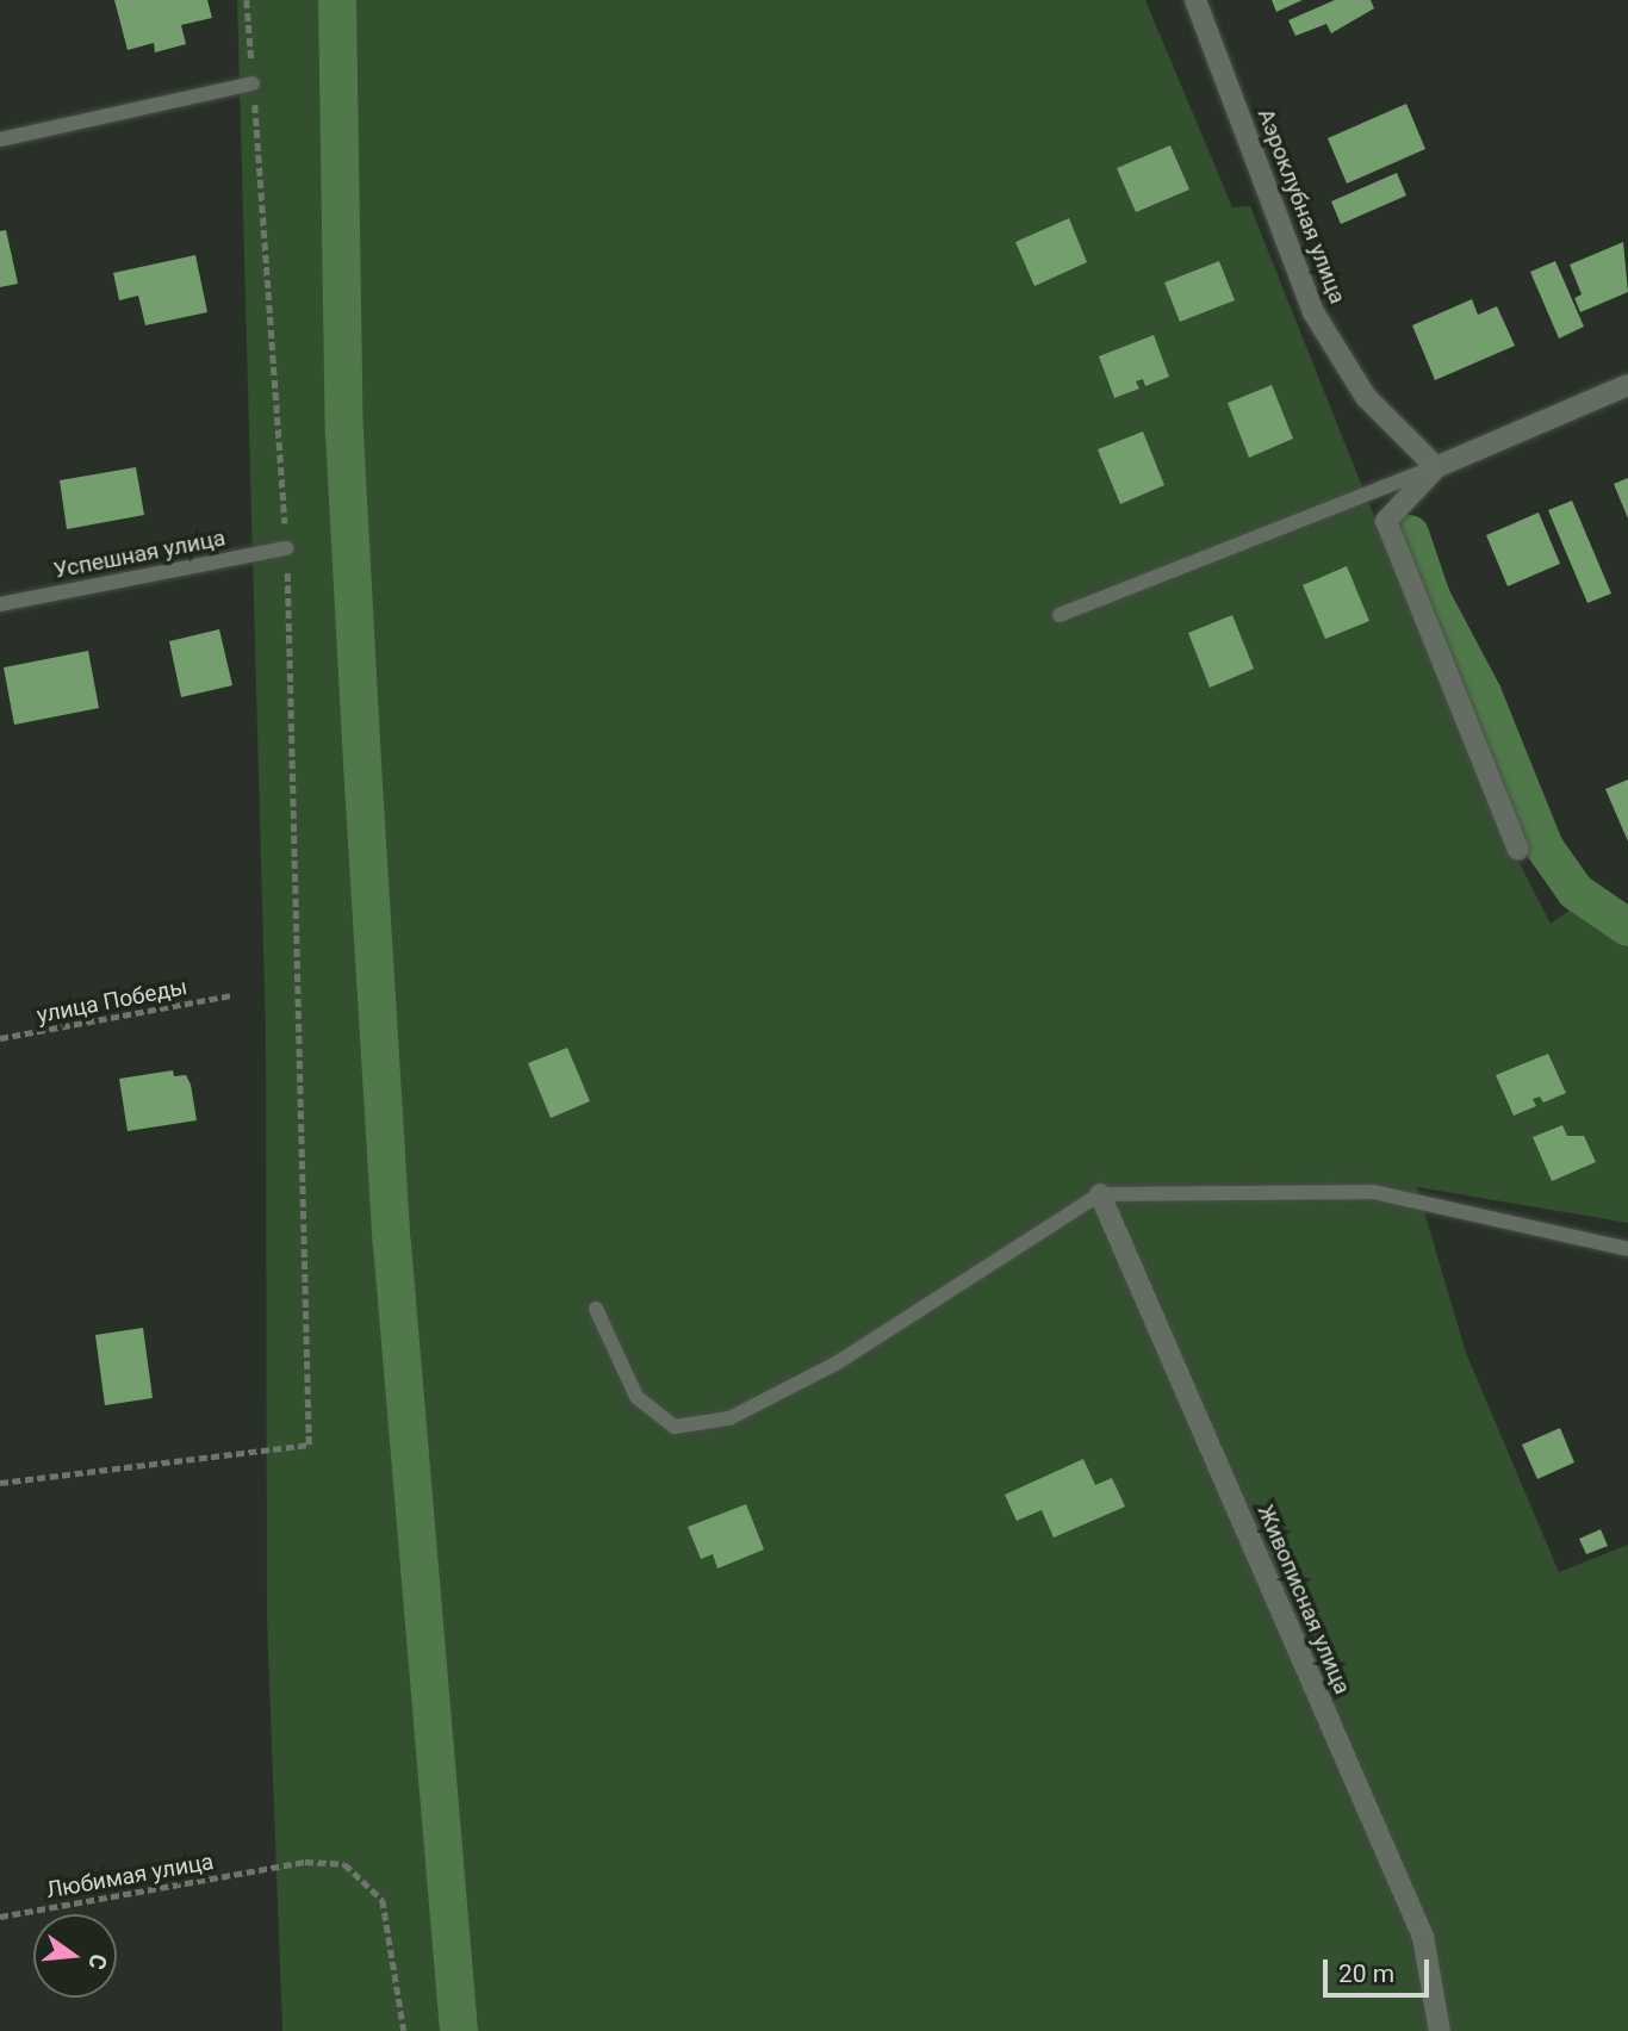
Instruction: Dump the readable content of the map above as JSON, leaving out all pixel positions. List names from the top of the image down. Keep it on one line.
{"streets":{"street":["Аэроклубная улица","Живописная улица"],"lane":["Успешная улица"],"path":["улица Победы","Любимая улица"]},"scale_bar":"20 m","north":"right"}
